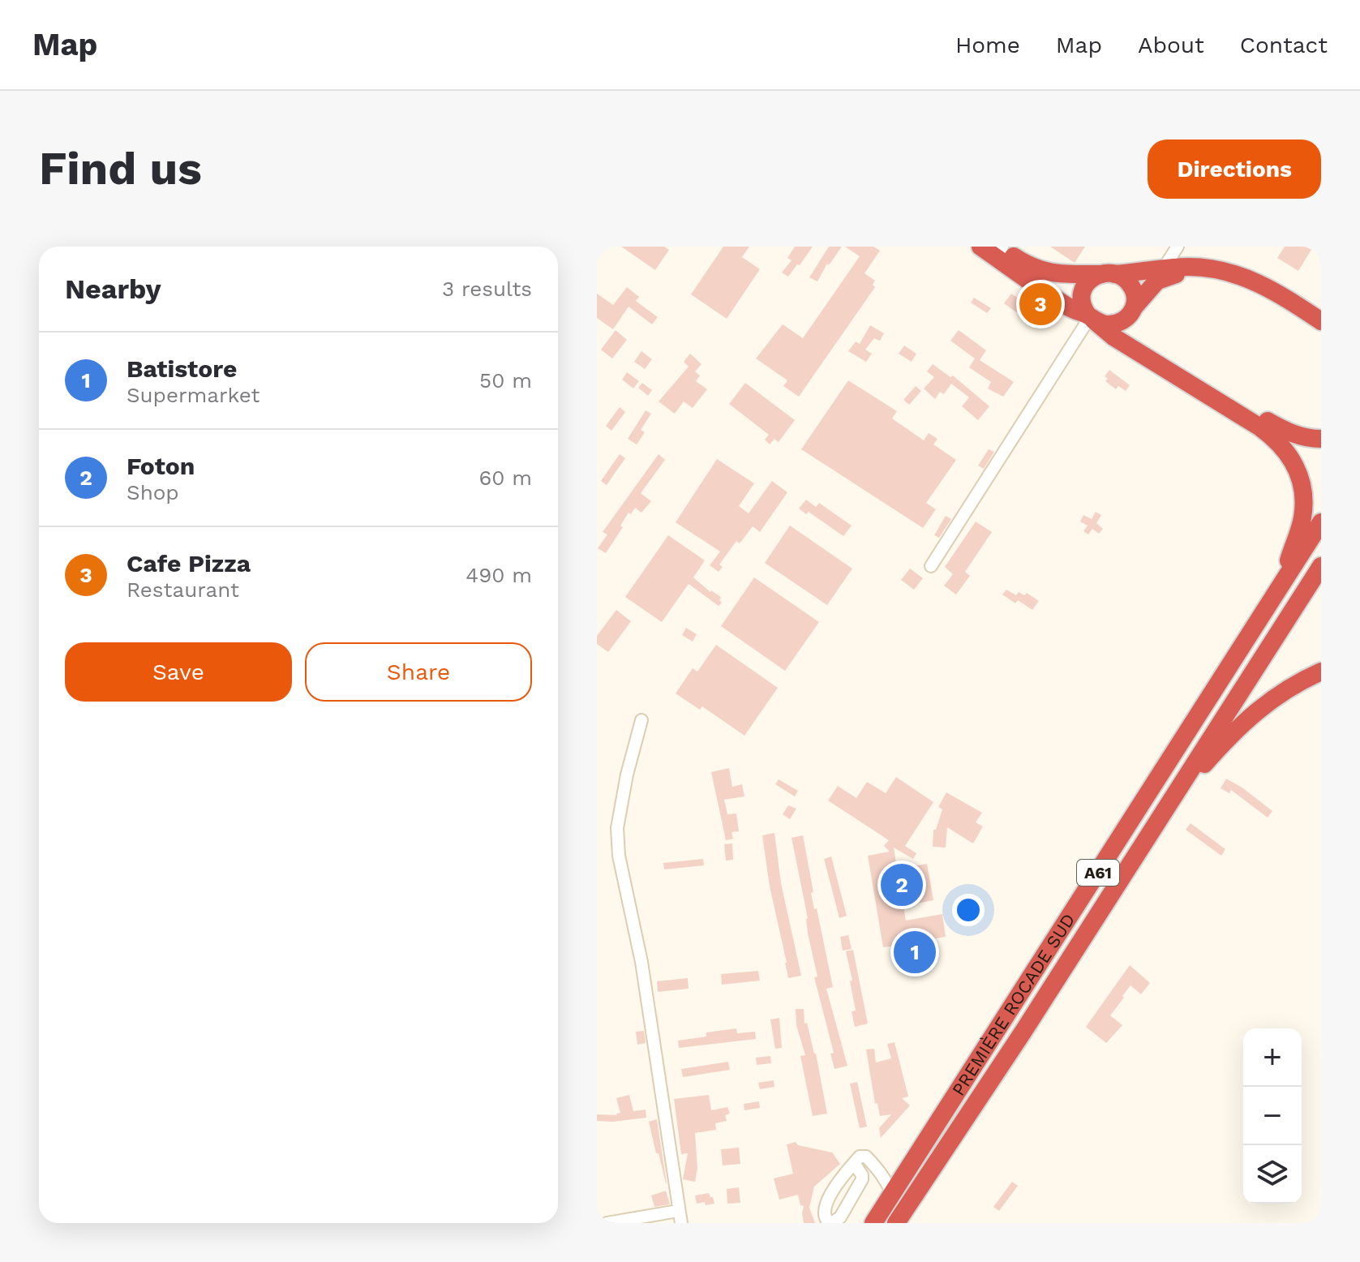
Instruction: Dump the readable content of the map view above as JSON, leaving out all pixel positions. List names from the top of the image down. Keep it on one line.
{"streets":{"highway":["A61","PREMIÈRE ROCADE SUD"]},"page":{"header":"Map","nav":["Home","Map","About","Contact"],"buttons":["Directions",["Save","Share"]],"title":"Find us","heading":["Nearby","3 results"],"pins":["3","2","1"],"list":[{"mark":"1","name":"Batistore","note":"Supermarket","value":"50 m"},{"mark":"2","name":"Foton","note":"Shop","value":"60 m"},{"mark":"3","name":"Cafe Pizza","note":"Restaurant","value":"490 m"}],"map_buttons":["+","−"]}}
